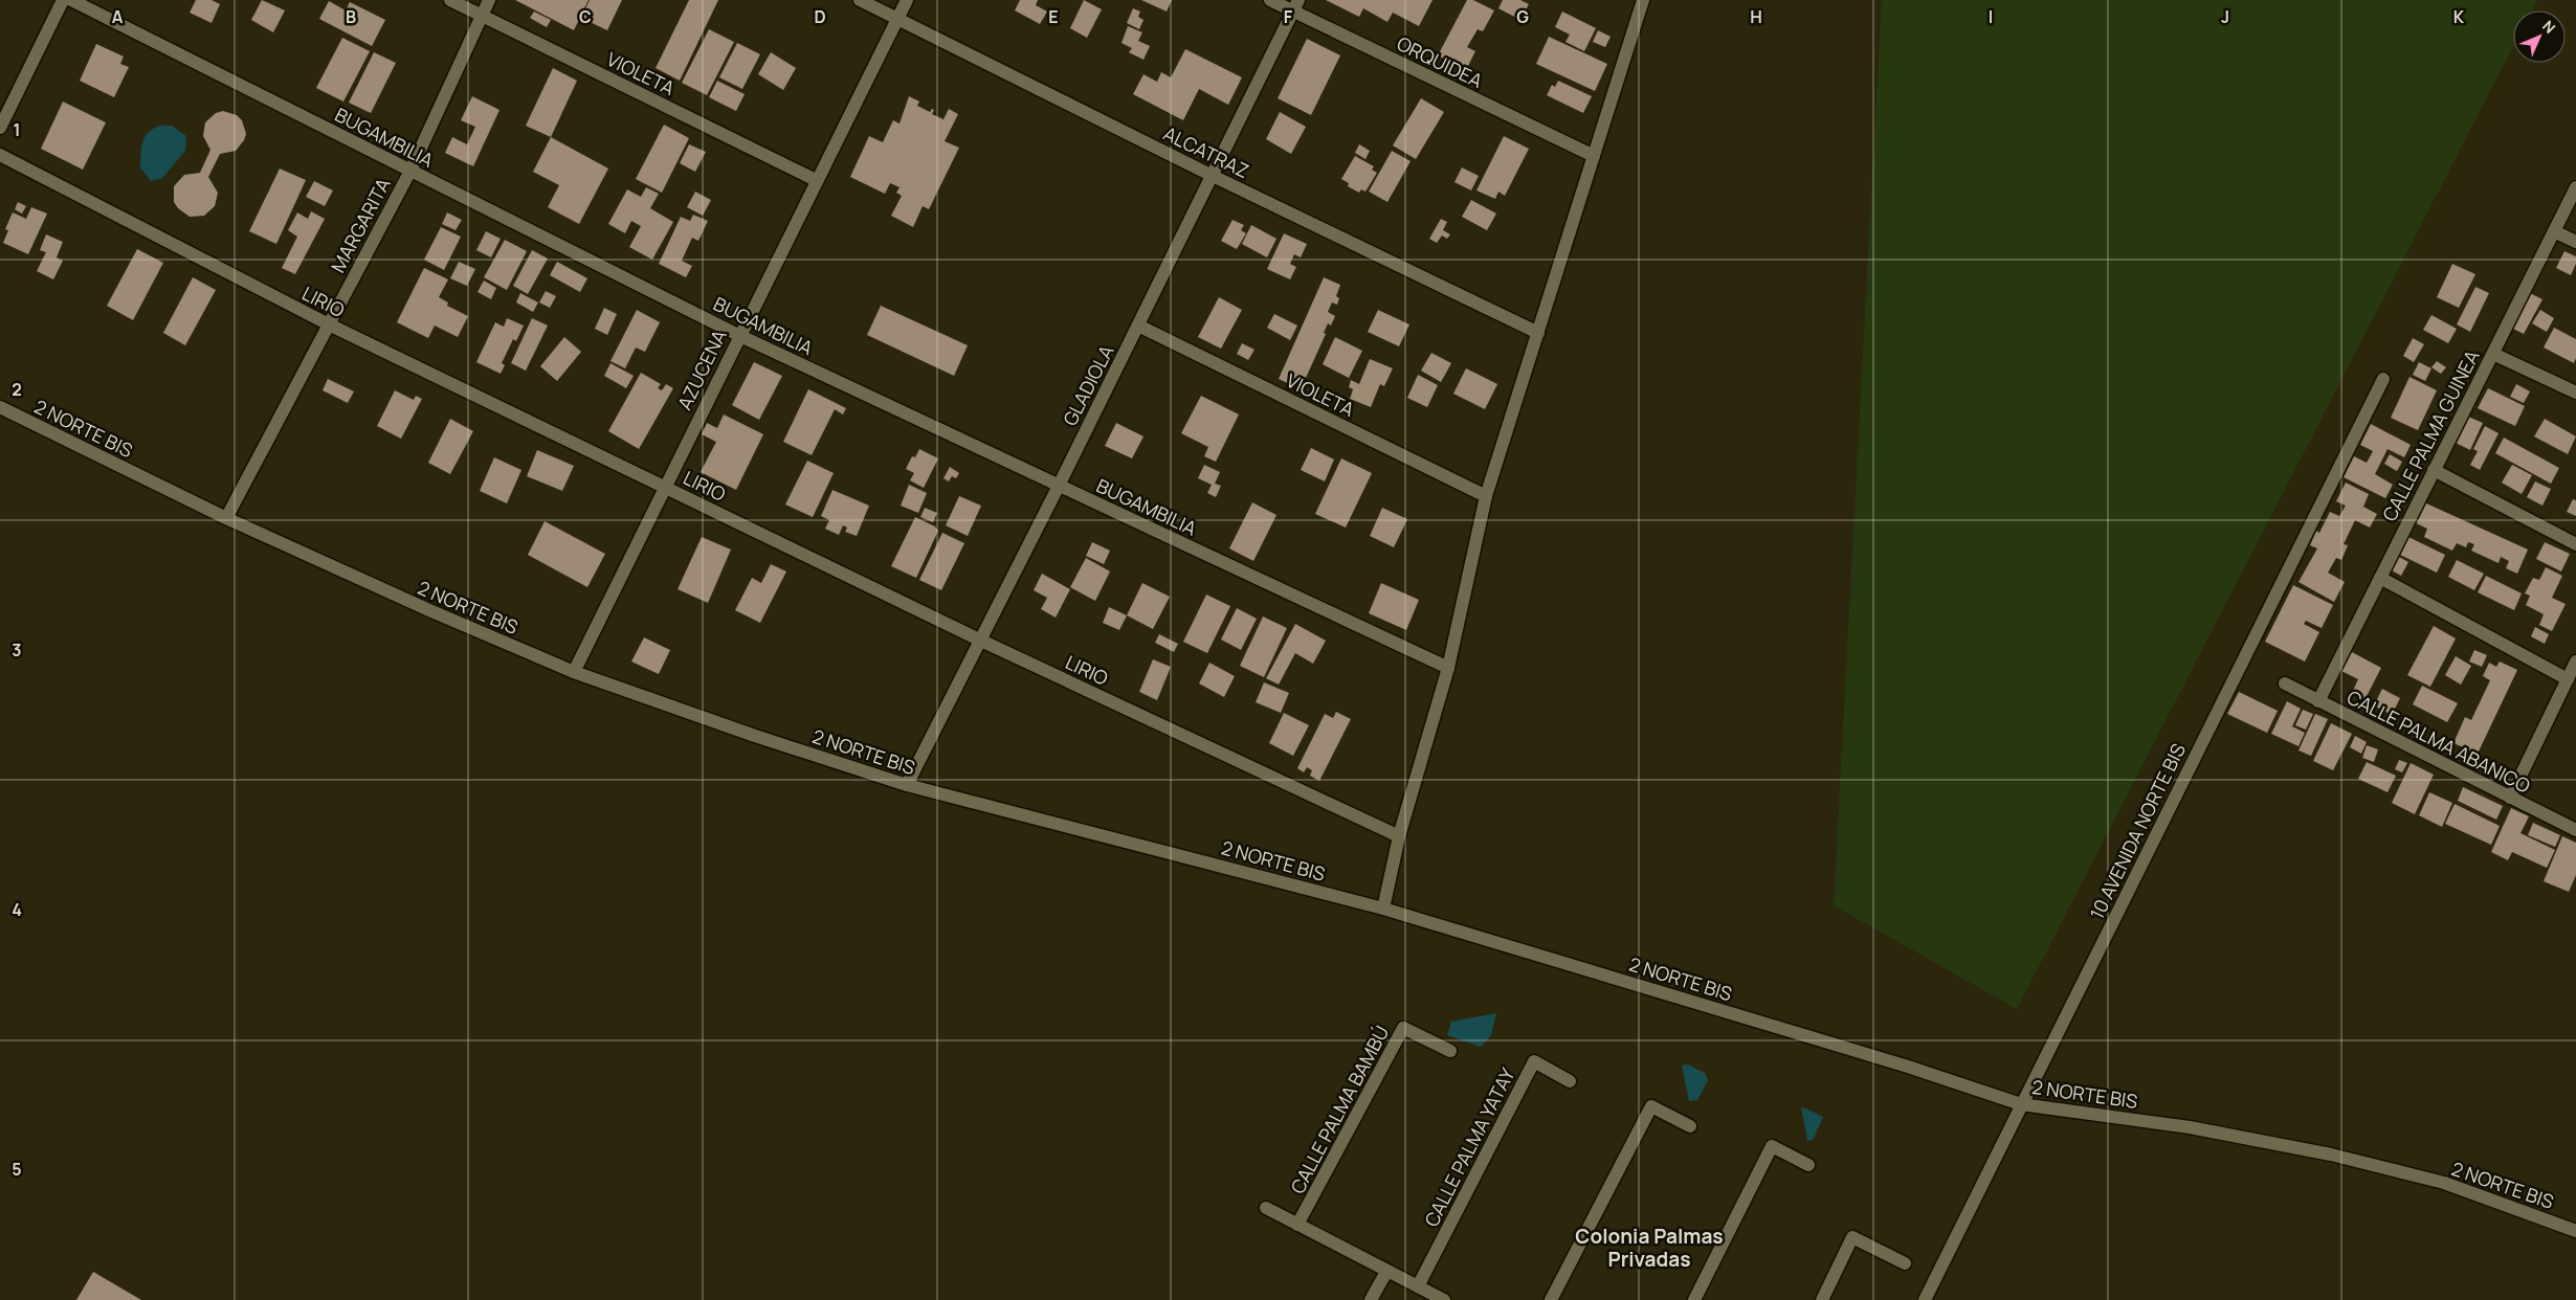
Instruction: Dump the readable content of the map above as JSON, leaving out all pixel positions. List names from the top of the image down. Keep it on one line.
{"streets":{"street":["ORQUIDEA","VIOLETA","BUGAMBILIA","ALCATRAZ","MARGARITA","LIRIO","AZUCENA","GLADIOLA","2 NORTE BIS","CALLE PALMA GUINEA","CALLE PALMA ABANICO","10 AVENIDA NORTE BIS","CALLE PALMA BAMBÚ","CALLE PALMA YATAY"]},"crossings":[["ORQUIDEA","GLADIOLA"],["VIOLETA","MARGARITA"],["VIOLETA","AZUCENA"],["VIOLETA","GLADIOLA"],["BUGAMBILIA","MARGARITA"],["BUGAMBILIA","AZUCENA"],["BUGAMBILIA","GLADIOLA"],["ALCATRAZ","AZUCENA"],["ALCATRAZ","GLADIOLA"],["MARGARITA","LIRIO"],["MARGARITA","2 NORTE BIS"],["LIRIO","AZUCENA"],["LIRIO","GLADIOLA"],["AZUCENA","2 NORTE BIS"],["GLADIOLA","2 NORTE BIS"],["2 NORTE BIS","10 AVENIDA NORTE BIS"],["CALLE PALMA GUINEA","CALLE PALMA ABANICO"]],"districts":["Colonia Palmas Privadas"],"north":"top right","grid":{"columns":["A","B","C","D","E","F","G","H","I","J","K"],"rows":["1","2","3","4","5"]}}
